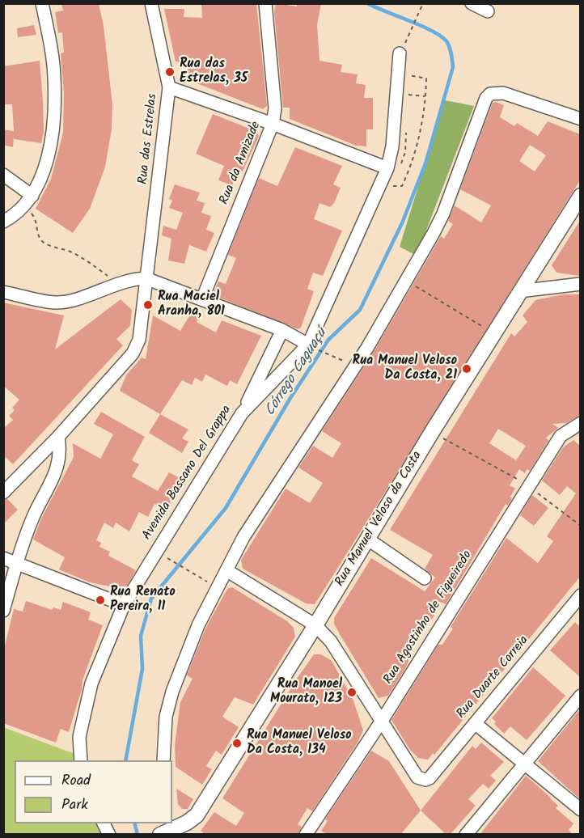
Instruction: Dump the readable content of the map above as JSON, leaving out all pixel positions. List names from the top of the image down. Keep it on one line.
{"streets":{"main road":["Rua Manuel Veloso da Costa"],"street":["Rua das Estrelas","Rua da Amizade","Avenida Bassano Del Grappa","Rua Agostinho de Figueiredo","Rua Duarte Correia"]},"crossings":[["Rua Agostinho de Figueiredo","Rua Duarte Correia"]],"water":["Córrego Caguaçú"],"places":["Rua das Estrelas, 35","Rua Maciel Aranha, 801","Rua Manuel Veloso Da Costa, 21","Rua Renato Pereira, 11","Rua Manoel Mourato, 123","Rua Manuel Veloso Da Costa, 134"],"legend":["Road","Park"]}
